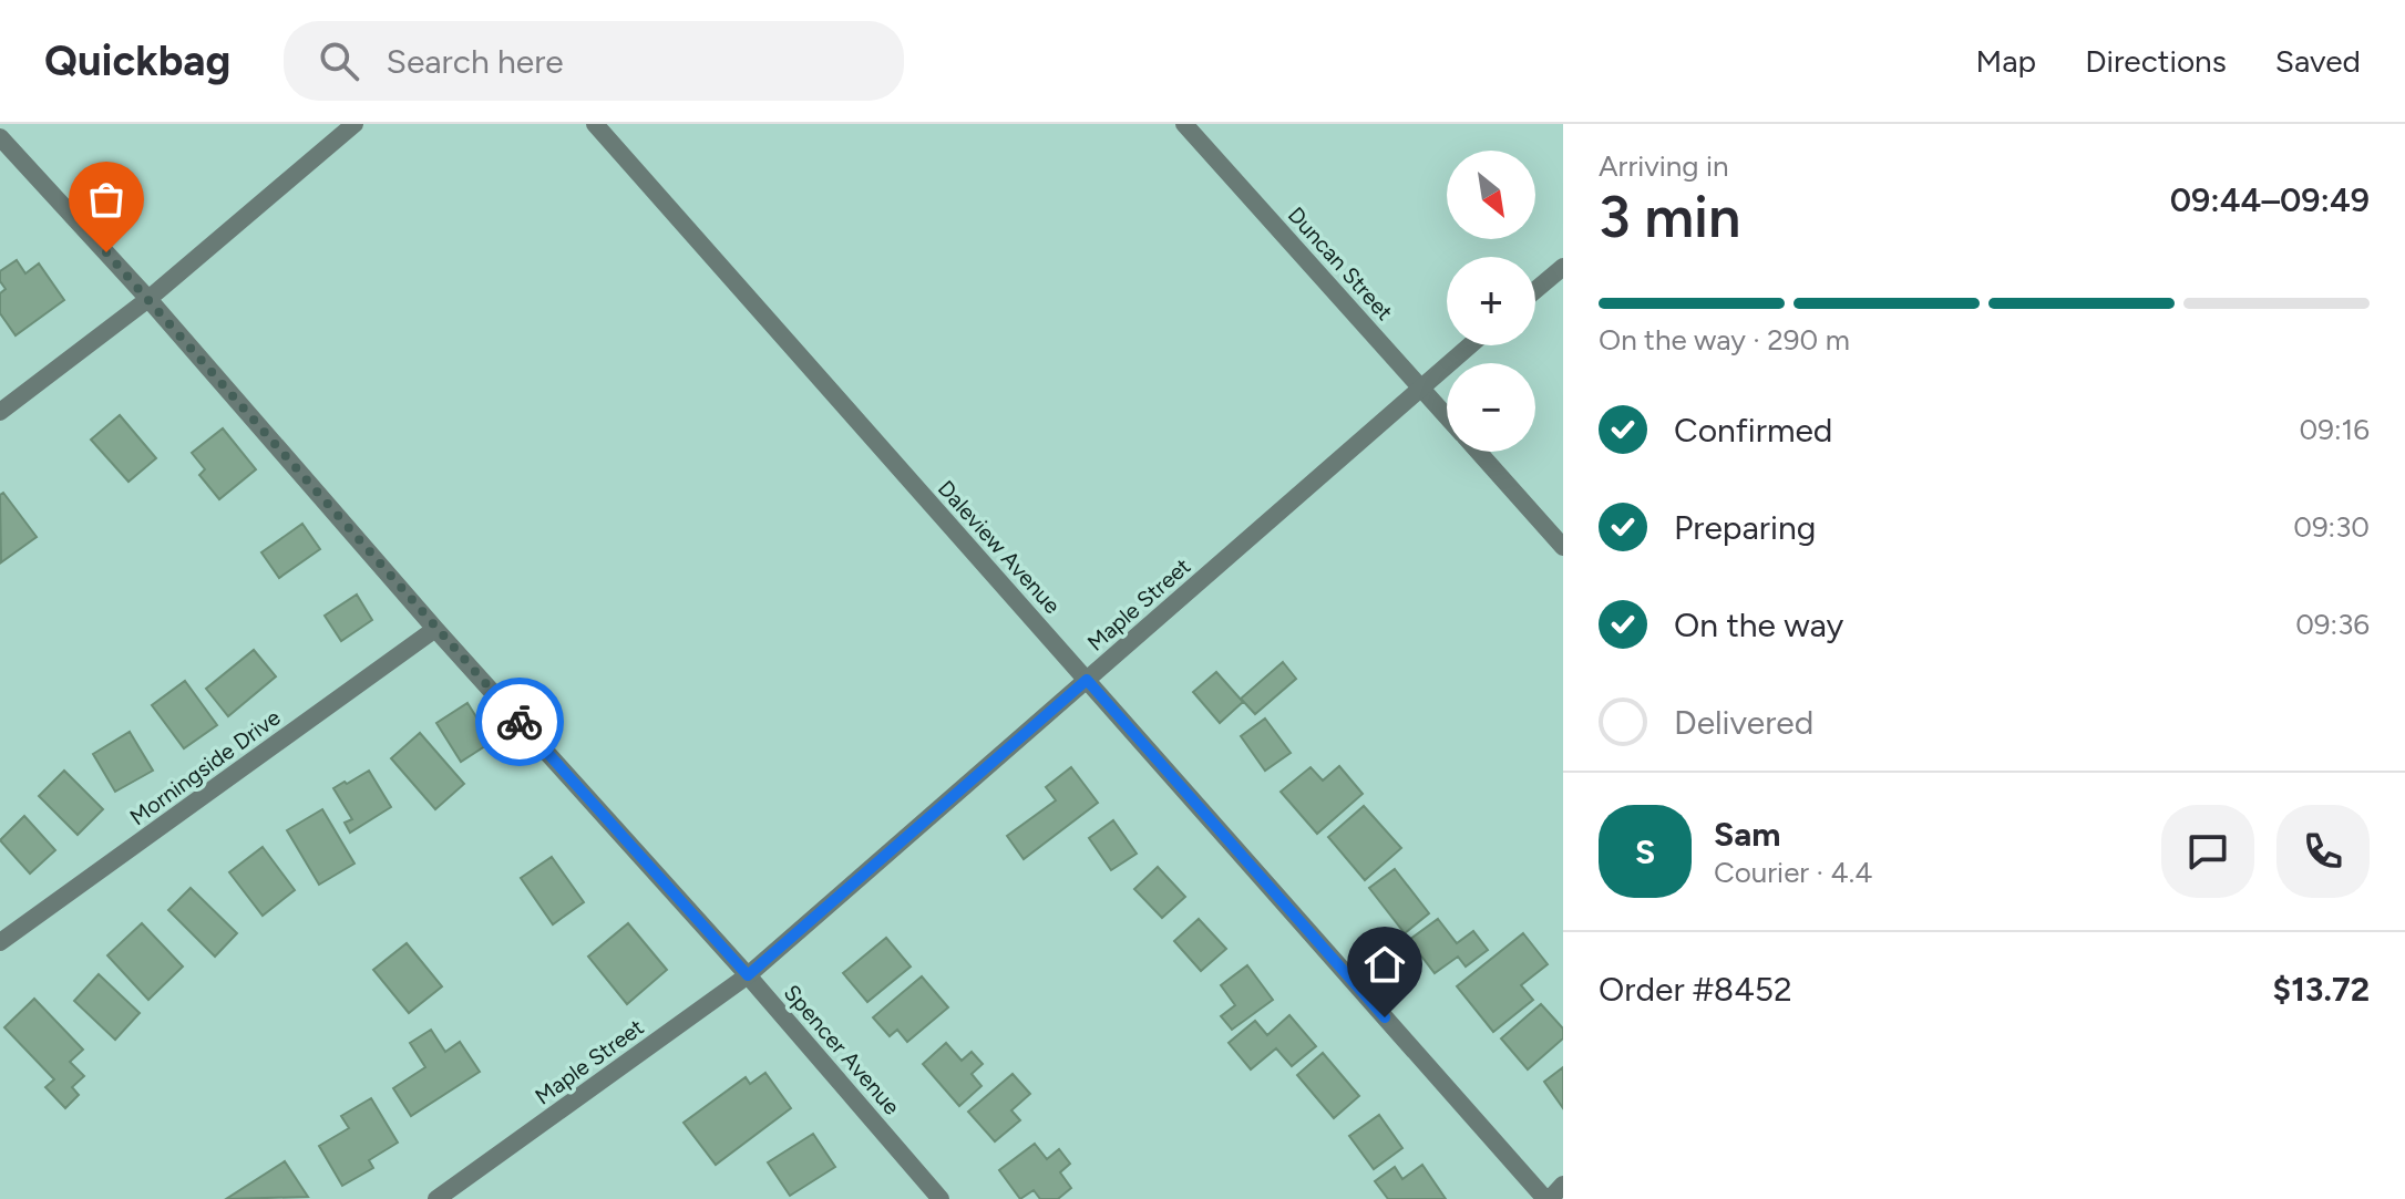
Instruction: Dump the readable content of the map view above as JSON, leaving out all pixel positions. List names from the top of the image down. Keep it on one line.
{"streets":{"street":["Duncan Street","Daleview Avenue","Maple Street","Morningside Drive","Spencer Avenue"]},"crossings":[["Duncan Street","Maple Street"],["Daleview Avenue","Maple Street"],["Maple Street","Spencer Avenue"],["Morningside Drive","Spencer Avenue"]],"north":"bottom right","page":{"header":"Quickbag","search":"Search here","nav":["Map","Directions","Saved"],"heading":["3 min","Arriving in","09:44–09:49"],"panel":["Sam","Courier · 4.4","Order #8452","$13.72"],"map_buttons":["+","−"],"bar":"On the way · 290 m","list":[["Confirmed","09:16"],["Preparing","09:30"],["On the way","09:36"],"Delivered"],"round":"S"}}
